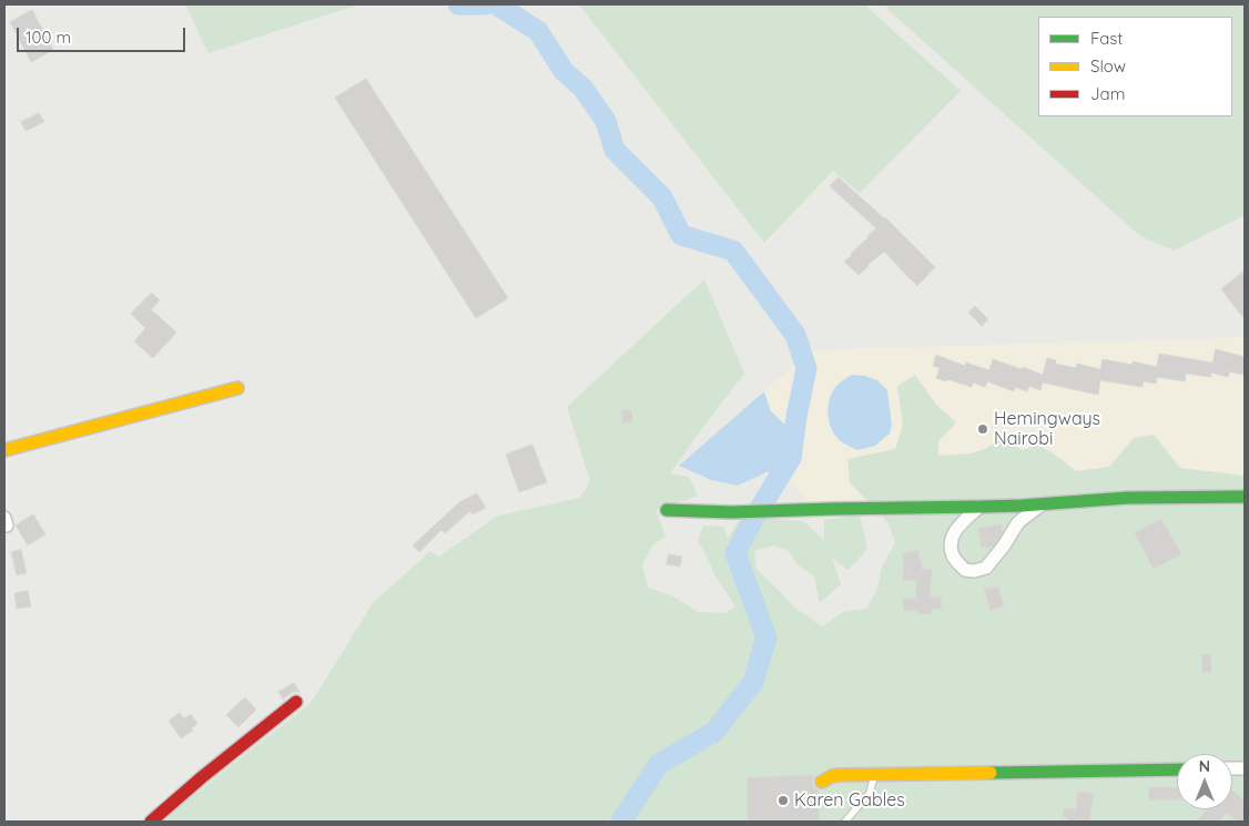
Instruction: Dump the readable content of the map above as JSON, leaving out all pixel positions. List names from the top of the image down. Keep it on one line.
{"places":["Hemingways Nairobi","Karen Gables"],"legend":["Fast","Slow","Jam"],"scale_bar":"100 m","north":"top"}
